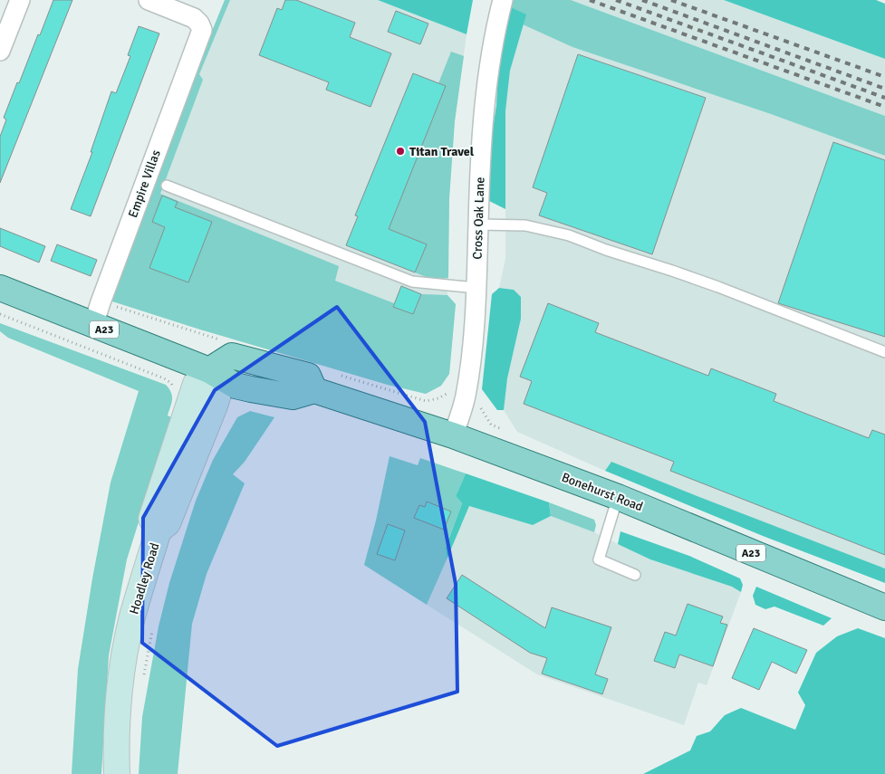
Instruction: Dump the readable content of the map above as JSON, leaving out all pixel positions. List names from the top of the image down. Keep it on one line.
{"streets":{"main road":["A23","Bonehurst Road"],"street":["Empire Villas","Cross Oak Lane","Hoadley Road"]},"crossings":[["Empire Villas","Bonehurst Road"],["Cross Oak Lane","Bonehurst Road"],["Bonehurst Road","Hoadley Road"]],"places":["Titan Travel"]}
